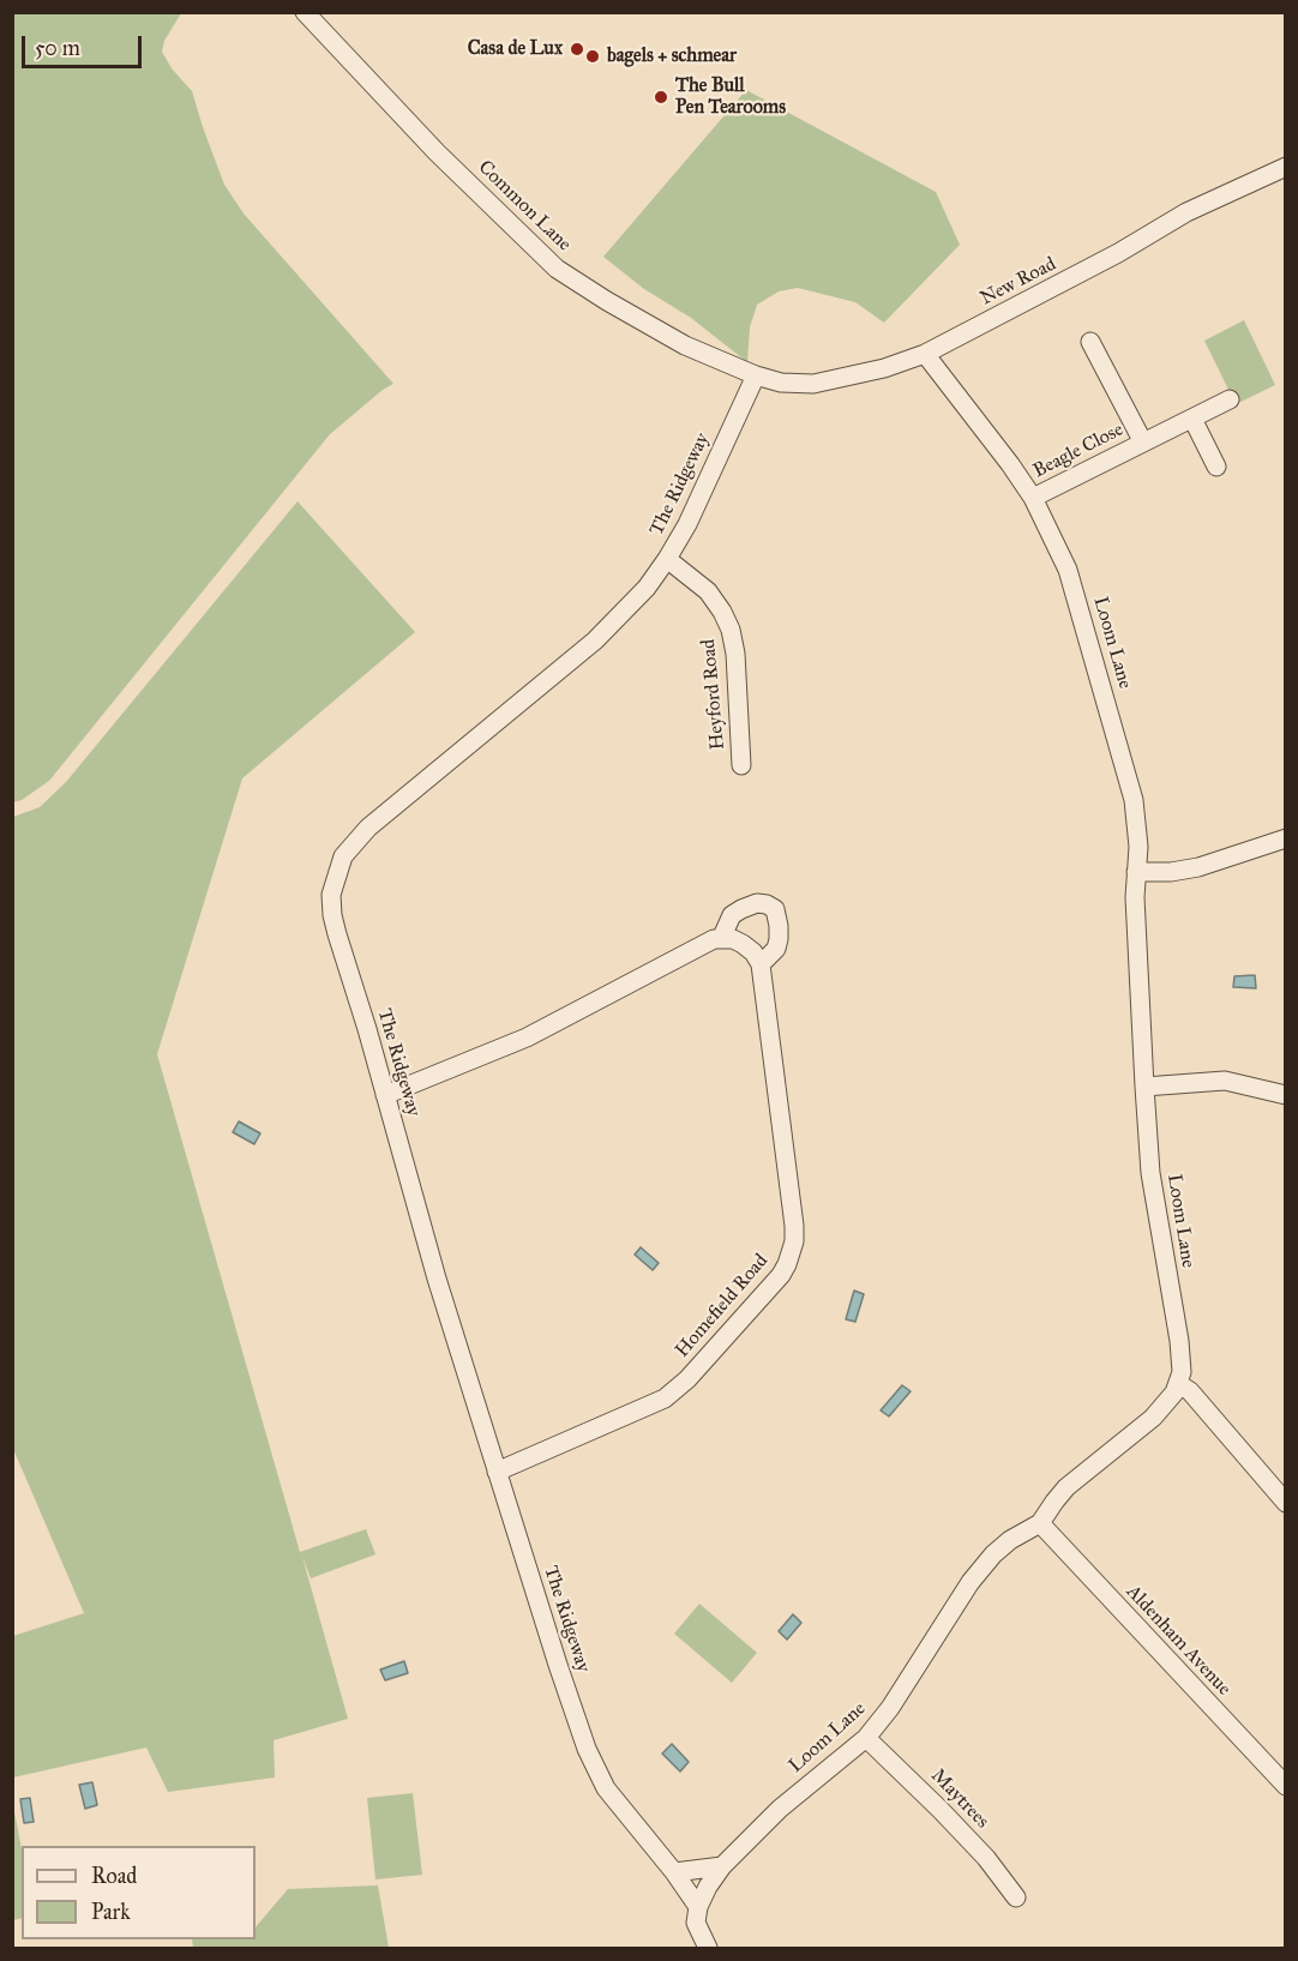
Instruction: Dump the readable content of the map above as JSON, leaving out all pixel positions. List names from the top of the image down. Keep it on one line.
{"streets":{"street":["Common Lane","New Road","Beagle Close","The Ridgeway","Loom Lane","Heyford Road","Homefield Road","Aldenham Avenue","Maytrees"]},"crossings":[["Common Lane","New Road"],["Common Lane","The Ridgeway"],["New Road","The Ridgeway"],["New Road","Loom Lane"],["Beagle Close","Loom Lane"],["The Ridgeway","Loom Lane"],["The Ridgeway","Heyford Road"],["The Ridgeway","Homefield Road"],["Loom Lane","Aldenham Avenue"],["Loom Lane","Maytrees"]],"places":["Casa de Lux","bagels + schmear","The Bull Pen Tearooms"],"legend":["Road","Park"],"scale_bar":"50 m"}
